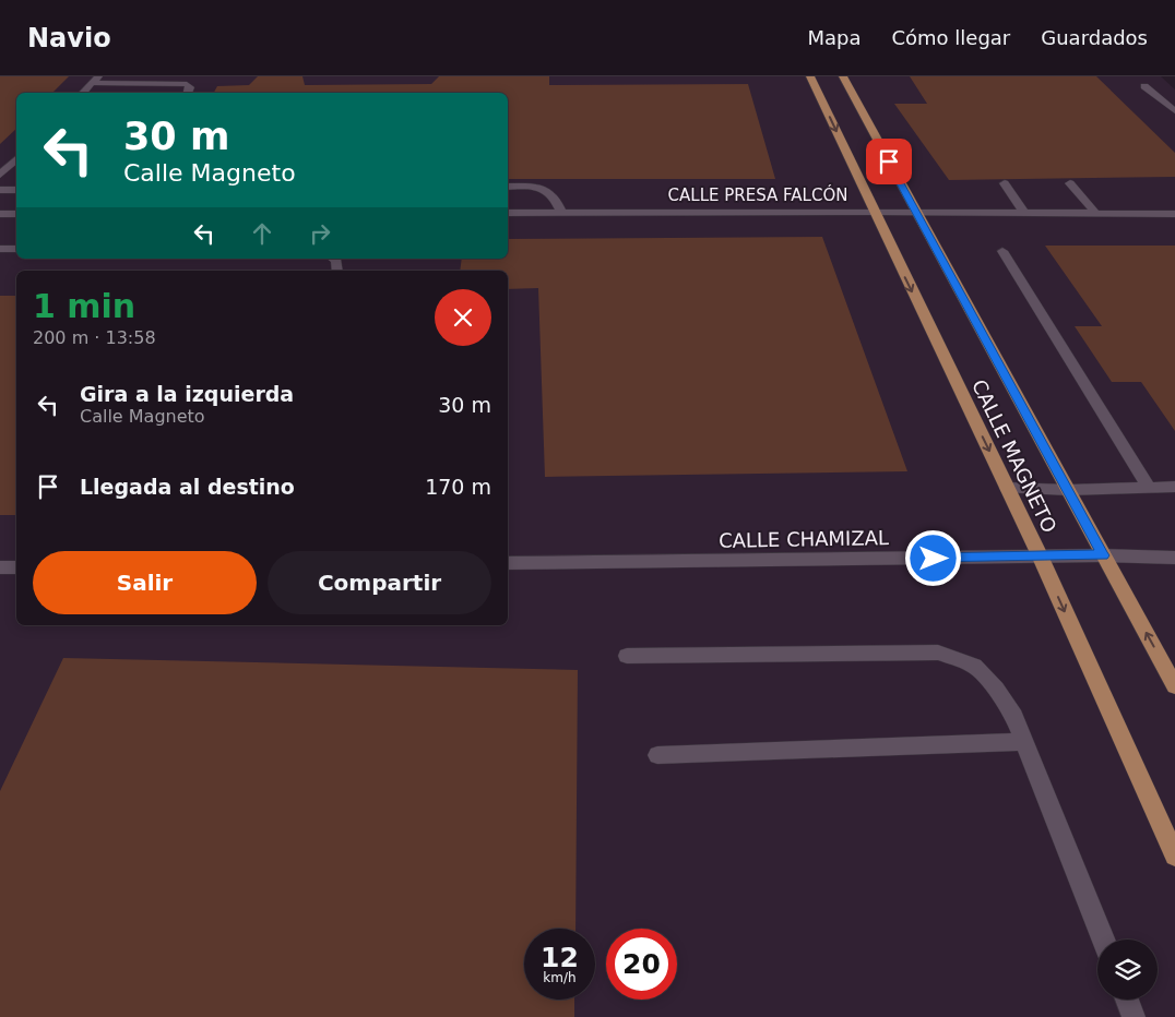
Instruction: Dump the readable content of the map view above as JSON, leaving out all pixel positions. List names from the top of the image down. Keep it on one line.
{"streets":{"main road":["CALLE MAGNETO"],"lane":["CALLE PRESA FALCÓN","CALLE CHAMIZAL"]},"crossings":[["CALLE PRESA FALCÓN","CALLE MAGNETO"],["CALLE MAGNETO","CALLE CHAMIZAL"]],"page":{"header":"Navio","nav":["Mapa","Cómo llegar","Guardados"],"turn":["30 m","Calle Magneto"],"heading":["1 min","200 m · 13:58"],"list":[{"name":"Gira a la izquierda","note":"Calle Magneto","value":"30 m"},{"name":"Llegada al destino","value":"170 m"}],"buttons":["Salir","Compartir"],"speed":"12 km/h","limit":"20"}}
